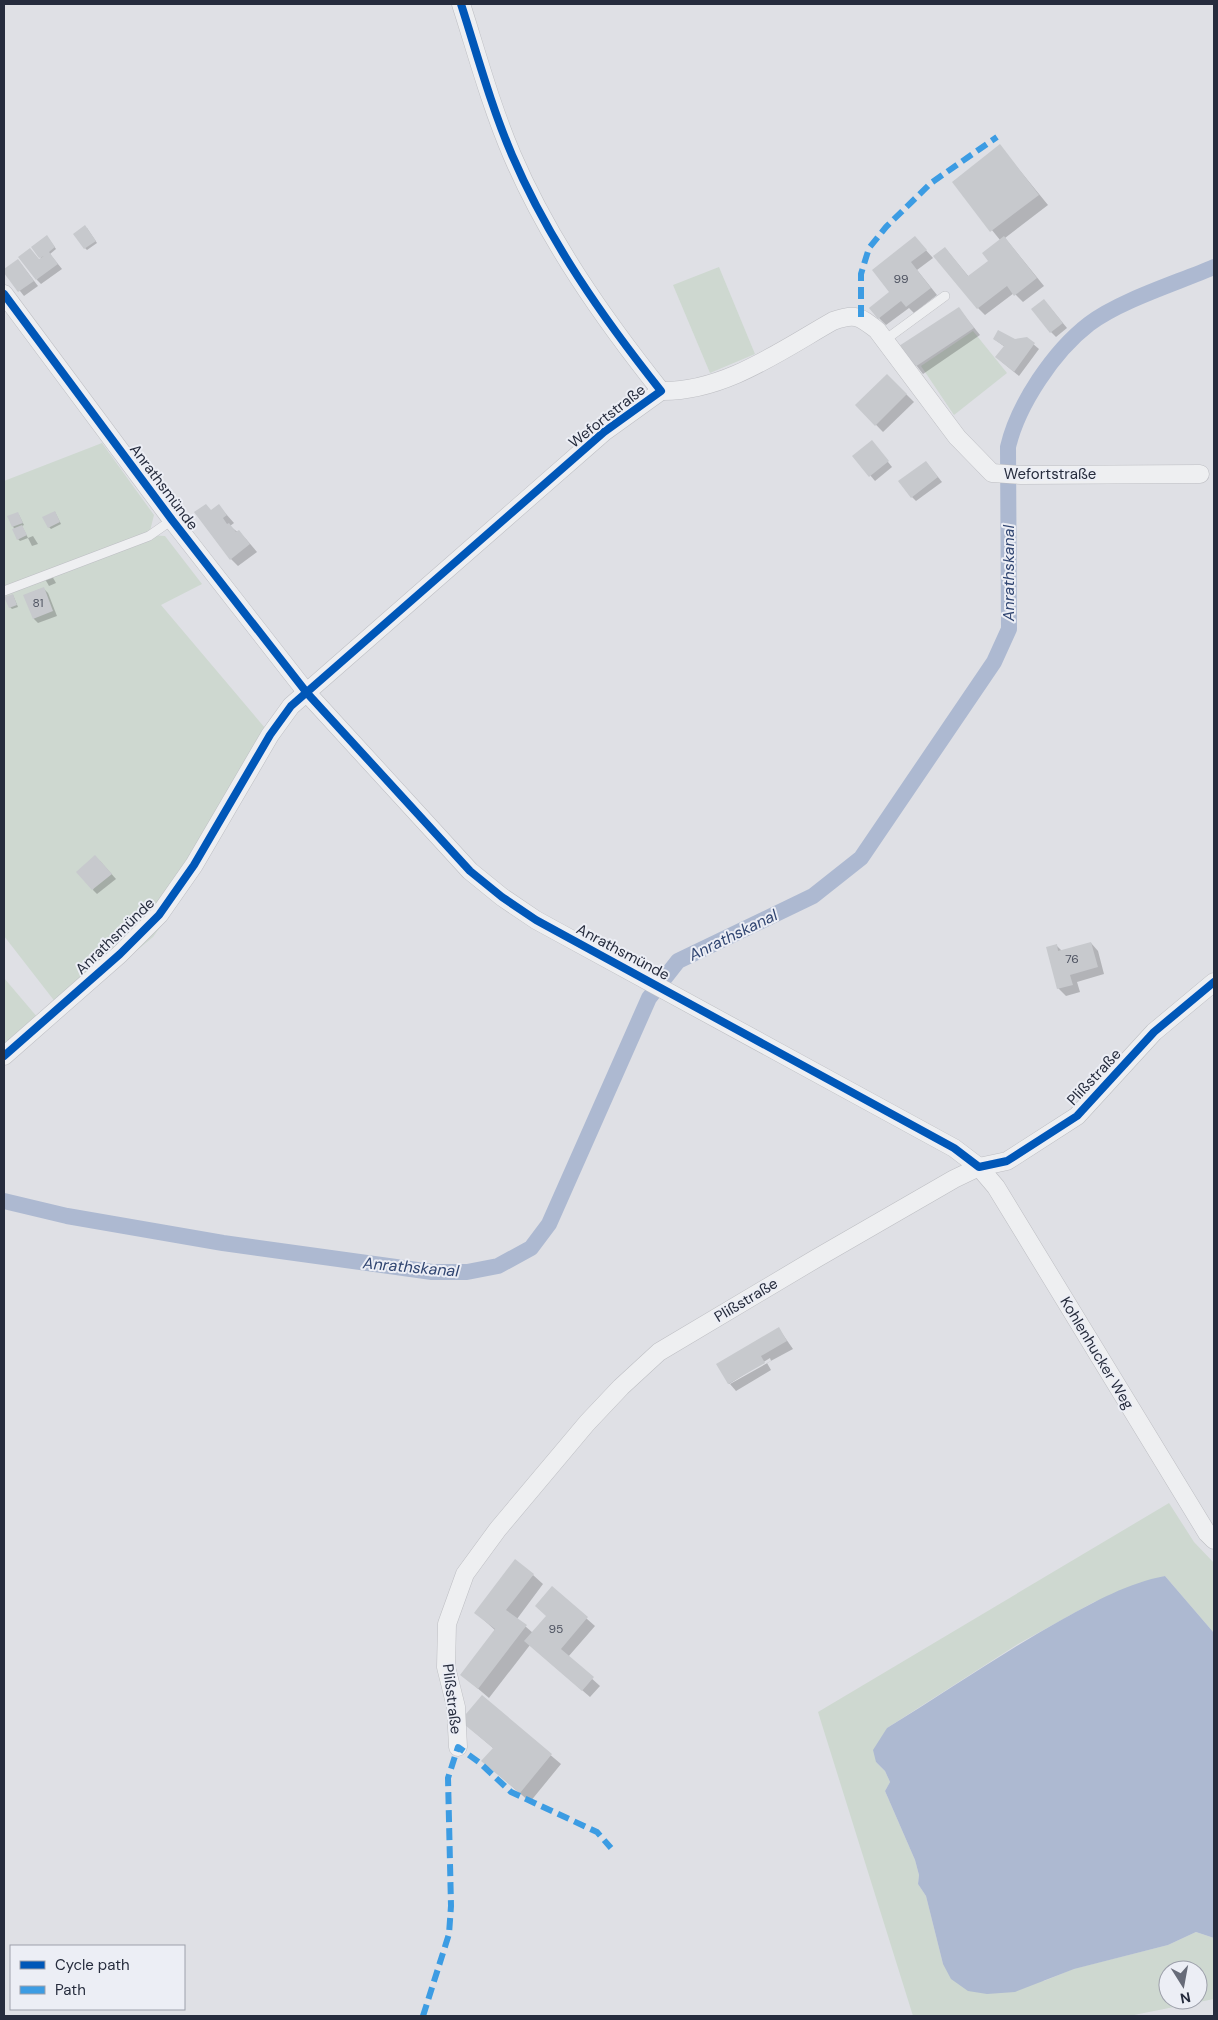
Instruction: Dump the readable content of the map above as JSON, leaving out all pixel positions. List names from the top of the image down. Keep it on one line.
{"streets":{"street":["Wefortstraße","Anrathsmünde","Plißstraße","Kohlenhucker Weg"]},"crossings":[["Wefortstraße","Anrathsmünde"],["Anrathsmünde","Plißstraße"],["Anrathsmünde","Kohlenhucker Weg"],["Plißstraße","Kohlenhucker Weg"]],"water":["Anrathskanal"],"house_numbers":["99","81","76","95"],"legend":["Cycle path","Path"],"north":"bottom"}
